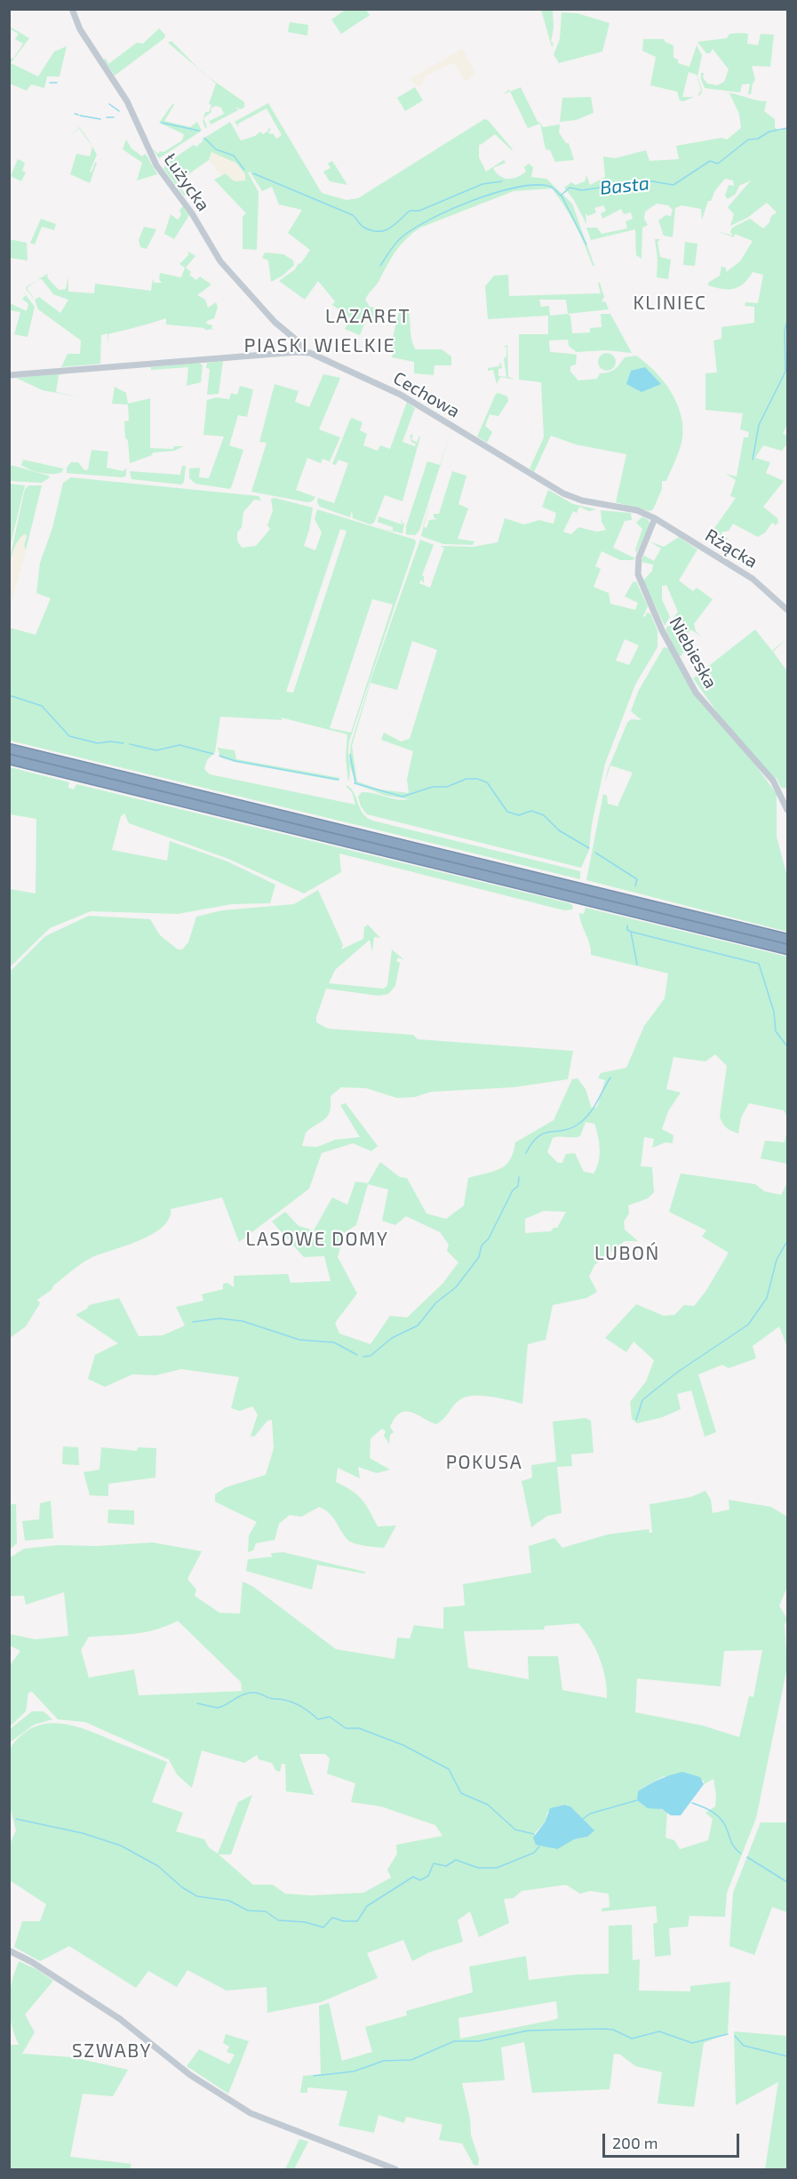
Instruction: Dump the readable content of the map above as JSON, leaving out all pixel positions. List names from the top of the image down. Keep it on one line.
{"streets":{"street":["Łużycka","Cechowa","Rżącka","Niebieska"]},"crossings":[["Łużycka","Cechowa"],["Cechowa","Rżącka"],["Cechowa","Niebieska"],["Rżącka","Niebieska"]],"districts":["KLINIEC","LAZARET","PIASKI WIELKIE","LASOWE DOMY","LUBOŃ","POKUSA","SZWABY"],"water":["Basta"],"scale_bar":"200 m"}
